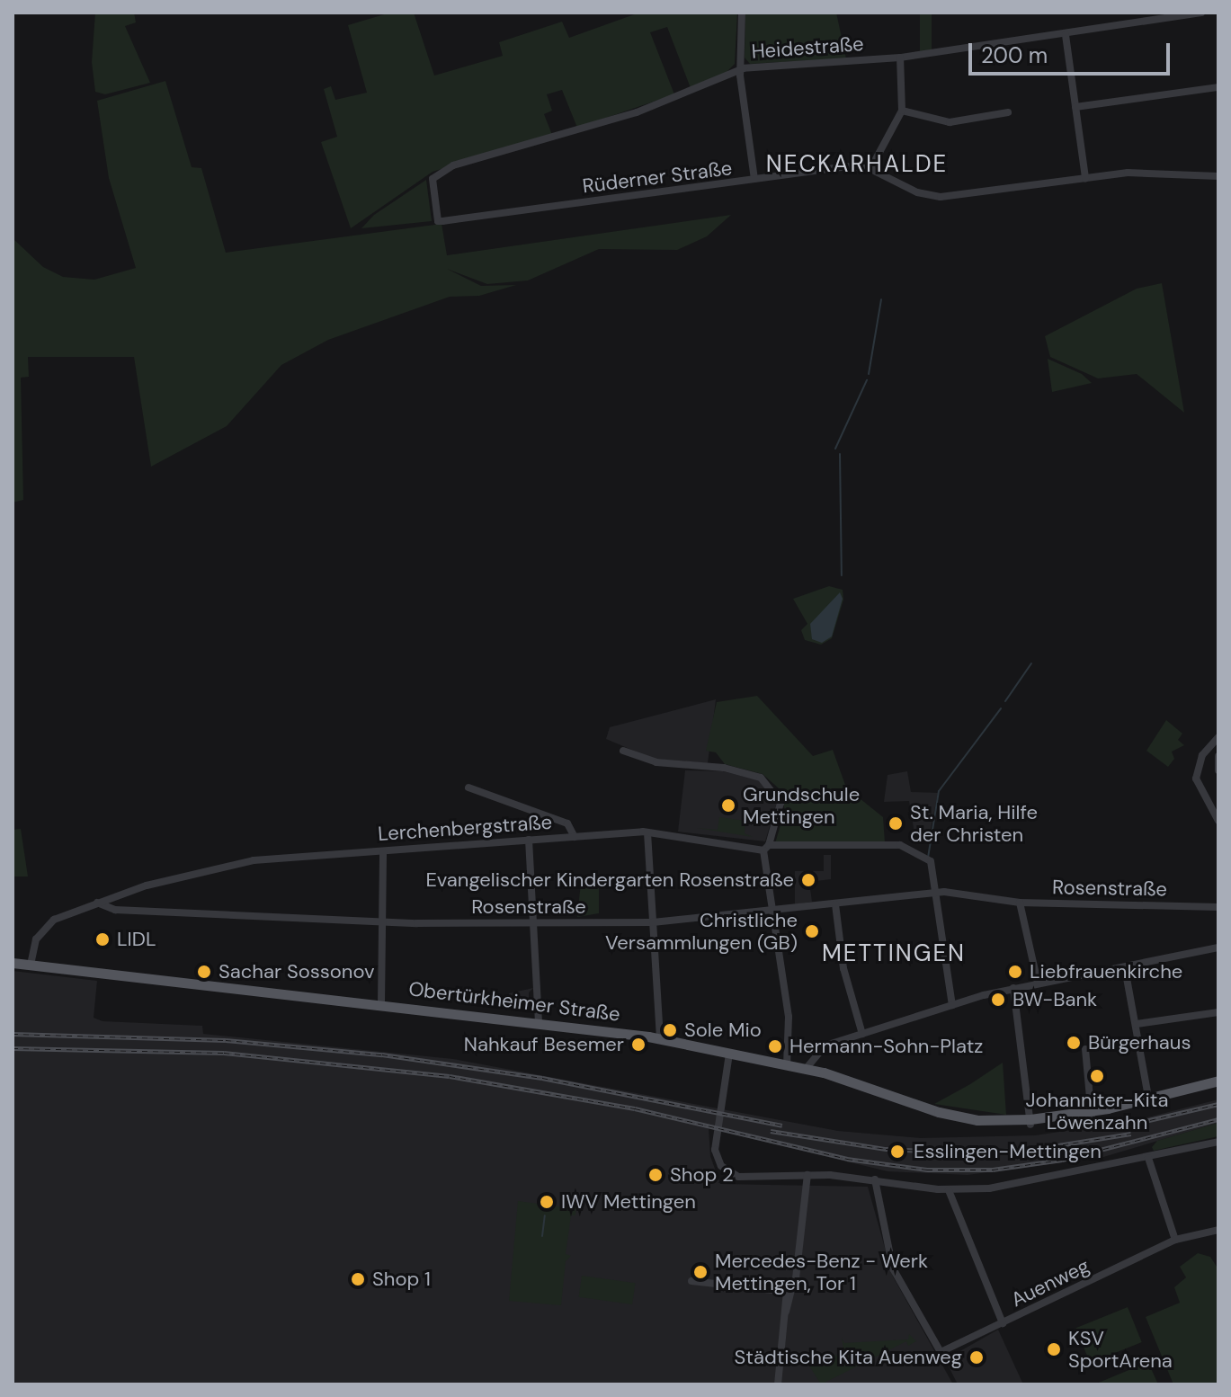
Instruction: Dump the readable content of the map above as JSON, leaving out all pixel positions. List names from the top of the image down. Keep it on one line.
{"streets":{"main road":["Obertürkheimer Straße"],"street":["Heidestraße","Rüderner Straße","Lerchenbergstraße","Rosenstraße","Auenweg"]},"crossings":[["Heidestraße","Rüderner Straße"],["Lerchenbergstraße","Rosenstraße"],["Lerchenbergstraße","Obertürkheimer Straße"]],"districts":["NECKARHALDE","METTINGEN"],"places":["Grundschule Mettingen","St. Maria, Hilfe der Christen","Evangelischer Kindergarten Rosenstraße","Christliche Versammlungen (GB)","LIDL","Sachar Sossonov","Liebfrauenkirche","BW-Bank","Sole Mio","Bürgerhaus","Nahkauf Besemer","Hermann-Sohn-Platz","Johanniter-Kita Löwenzahn","Esslingen-Mettingen","Shop 2","IWV Mettingen","Mercedes-Benz - Werk Mettingen, Tor 1","Shop 1","KSV SportArena","Städtische Kita Auenweg"],"scale_bar":"200 m"}
